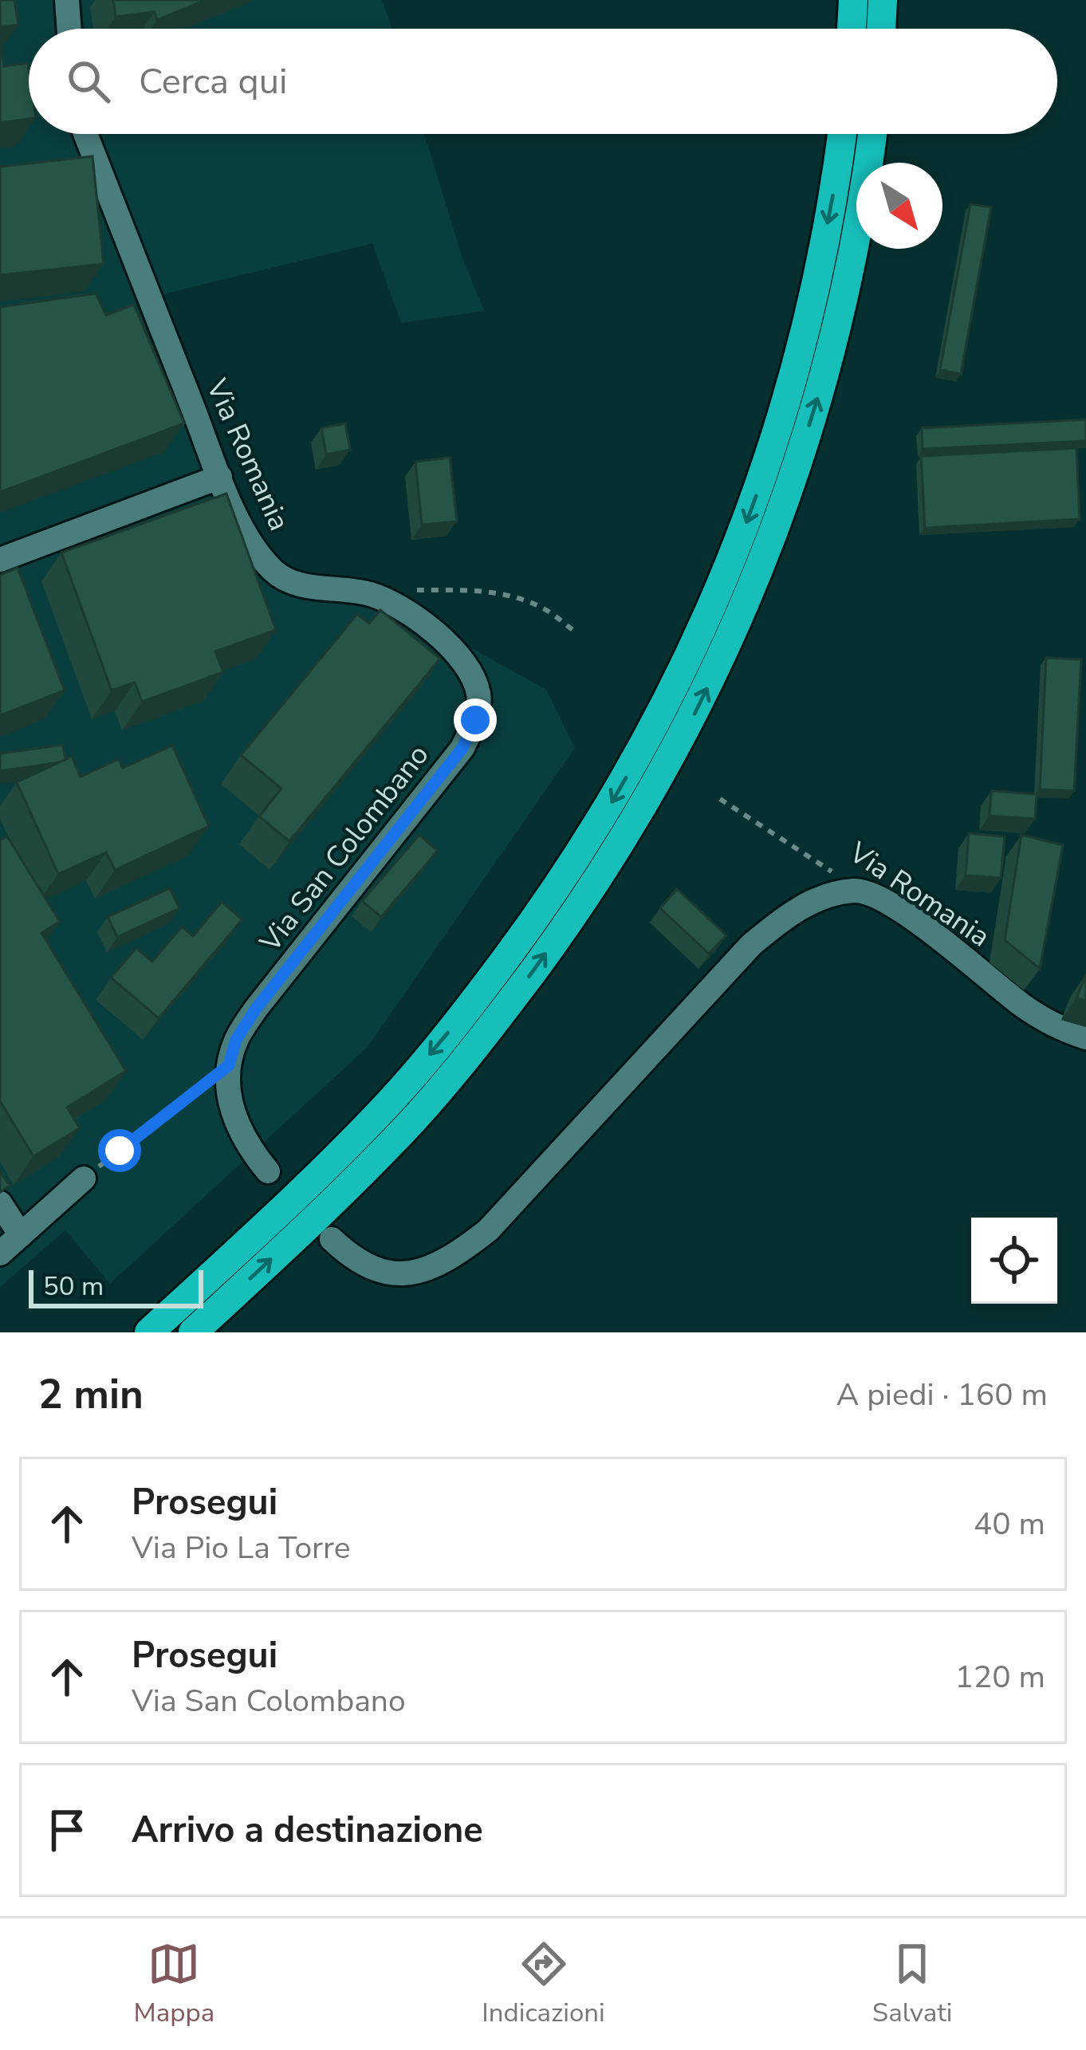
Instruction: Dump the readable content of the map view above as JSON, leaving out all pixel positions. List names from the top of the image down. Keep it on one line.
{"streets":{"street":["Via Romania","Via San Colombano"]},"crossings":[["Via Romania","Via San Colombano"]],"scale_bar":"50 m","north":"bottom right","page":{"search":"Cerca qui","scale":"50 m","heading":["2 min","A piedi · 160 m"],"list":[["Prosegui","Via Pio La Torre","40 m"],["Prosegui","Via San Colombano","120 m"],"Arrivo a destinazione"],"nav":["Mappa","Indicazioni","Salvati"]}}
